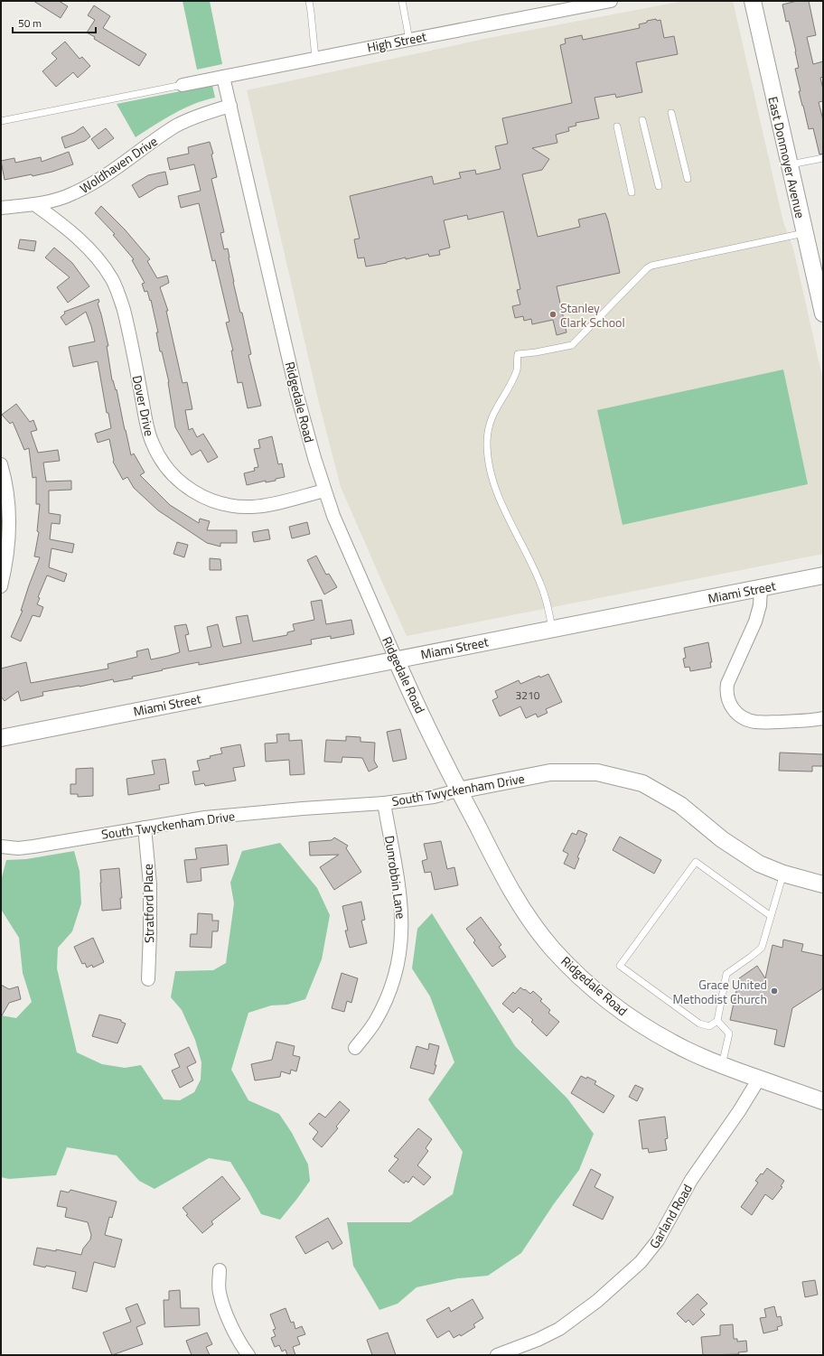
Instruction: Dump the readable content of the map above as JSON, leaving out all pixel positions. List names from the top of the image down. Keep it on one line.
{"streets":{"street":["High Street","East Donmoyer Avenue","Woldhaven Drive","Ridgedale Road","Dover Drive","Miami Street","South Twyckenham Drive","Dunrobbin Lane","Stratford Place","Garland Road"]},"crossings":[["High Street","Ridgedale Road"],["Woldhaven Drive","Ridgedale Road"],["Woldhaven Drive","Dover Drive"],["Ridgedale Road","Dover Drive"],["Ridgedale Road","Miami Street"],["Ridgedale Road","South Twyckenham Drive"],["Ridgedale Road","Garland Road"],["South Twyckenham Drive","Dunrobbin Lane"],["South Twyckenham Drive","Stratford Place"]],"places":["Stanley Clark School","Grace United Methodist Church"],"house_numbers":["3210"],"scale_bar":"50 m"}
